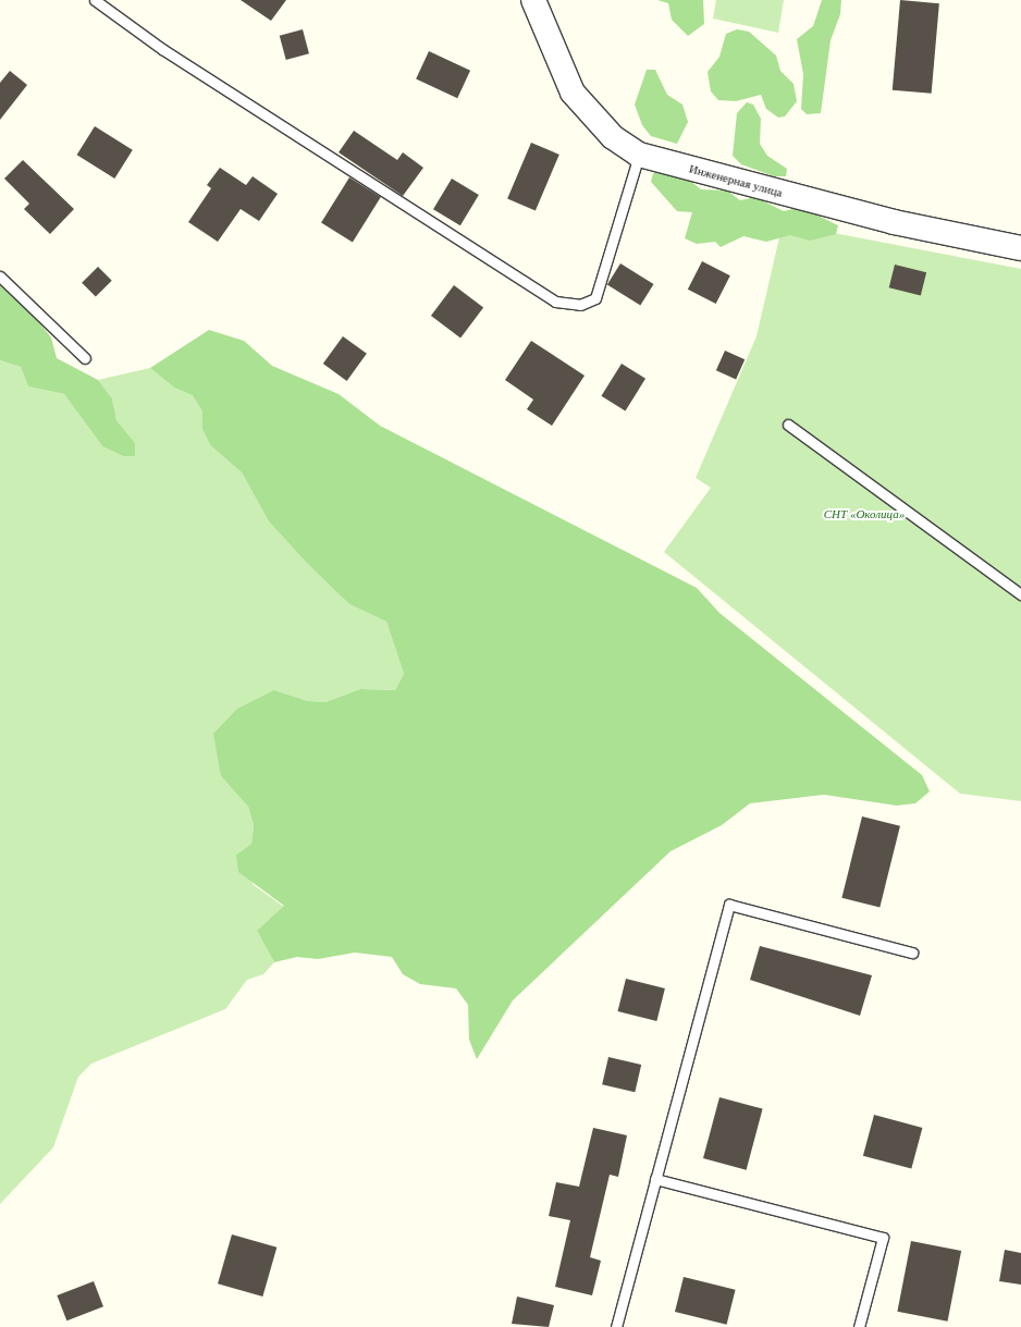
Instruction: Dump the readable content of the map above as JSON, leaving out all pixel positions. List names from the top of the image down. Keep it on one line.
{"streets":{"street":["Инженерная улица"]},"parks":["СНТ «Околица»"]}
